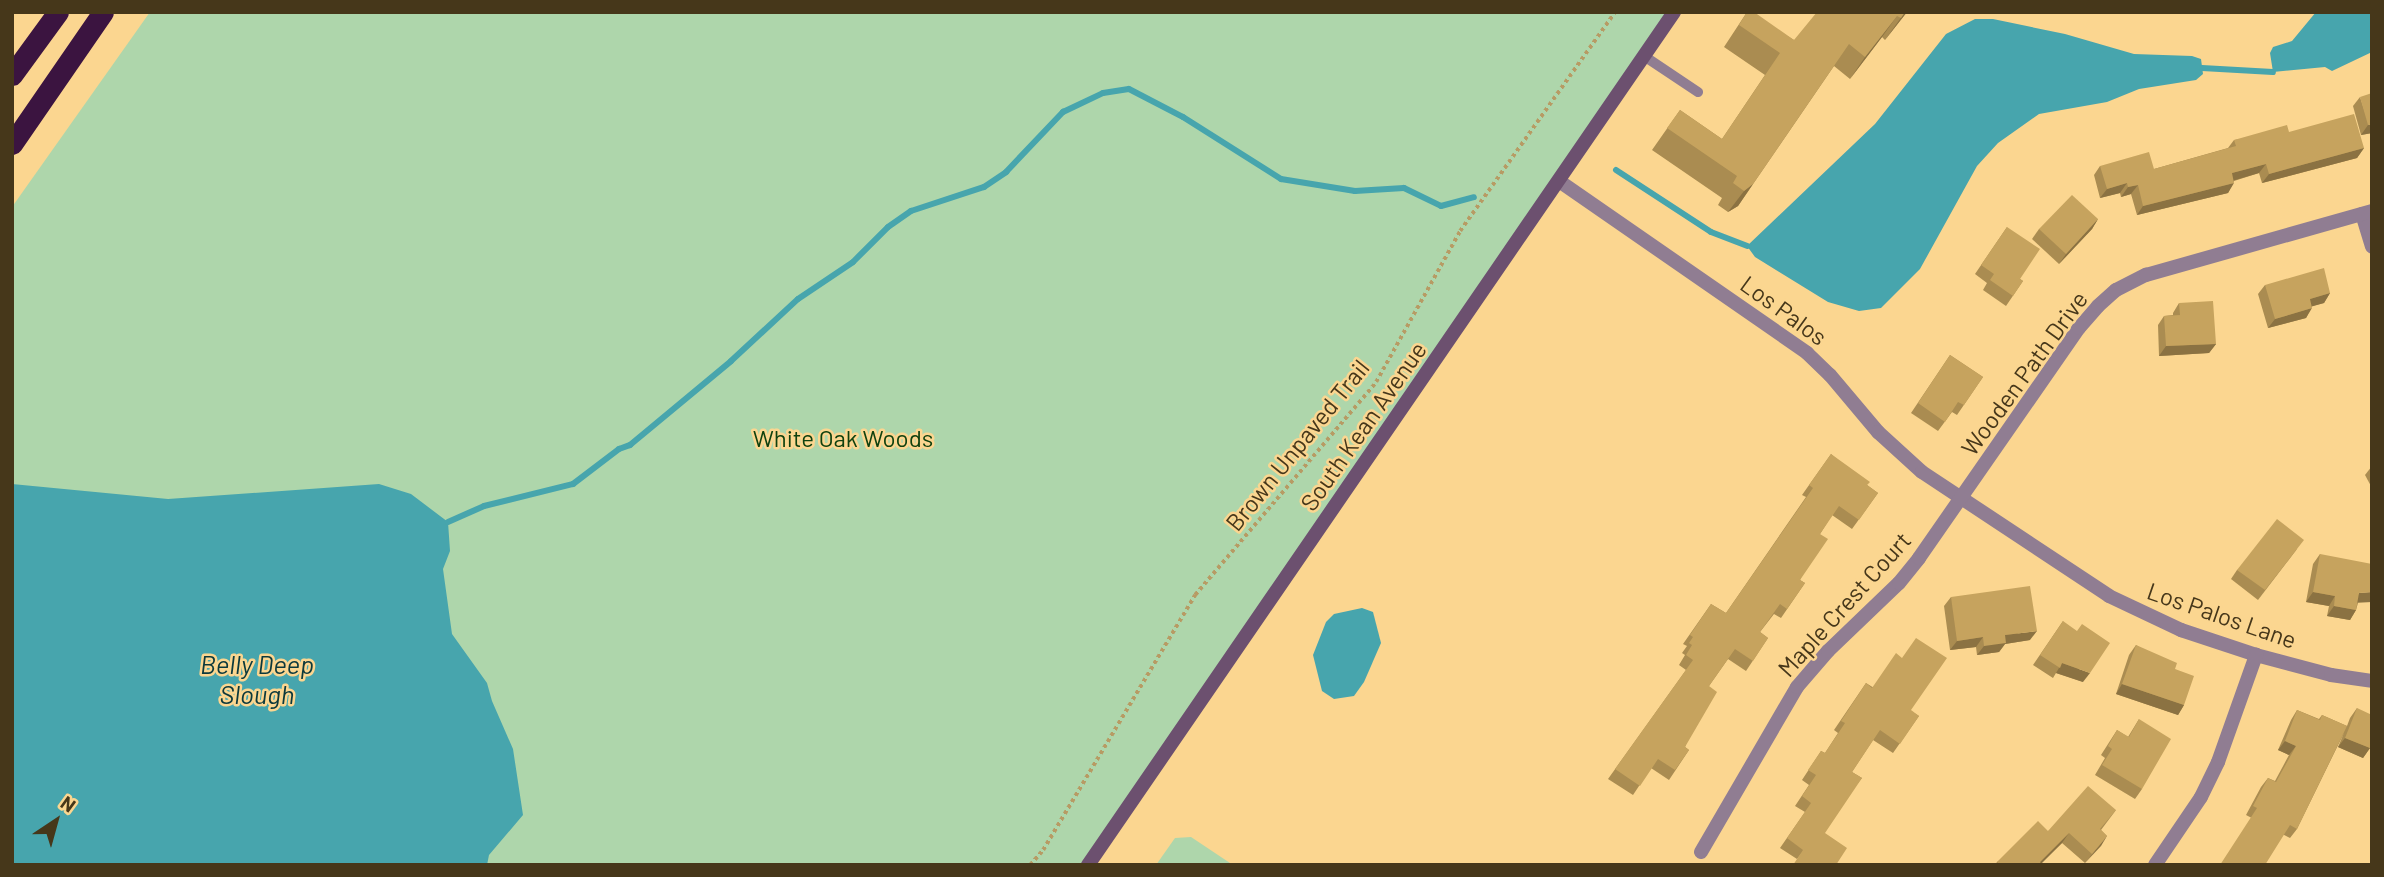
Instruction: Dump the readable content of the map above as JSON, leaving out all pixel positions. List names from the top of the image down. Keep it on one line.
{"streets":{"street":["Los Palos","Wooden Path Drive","South Kean Avenue","Maple Crest Court","Los Palos Lane"],"path":["Brown Unpaved Trail"]},"crossings":[["Los Palos","Wooden Path Drive"],["Los Palos","South Kean Avenue"],["Los Palos","Maple Crest Court"],["Los Palos","Los Palos Lane"],["Wooden Path Drive","Maple Crest Court"],["Wooden Path Drive","Los Palos Lane"],["Maple Crest Court","Los Palos Lane"]],"water":["Belly Deep Slough"],"parks":["White Oak Woods"],"north":"top right"}
